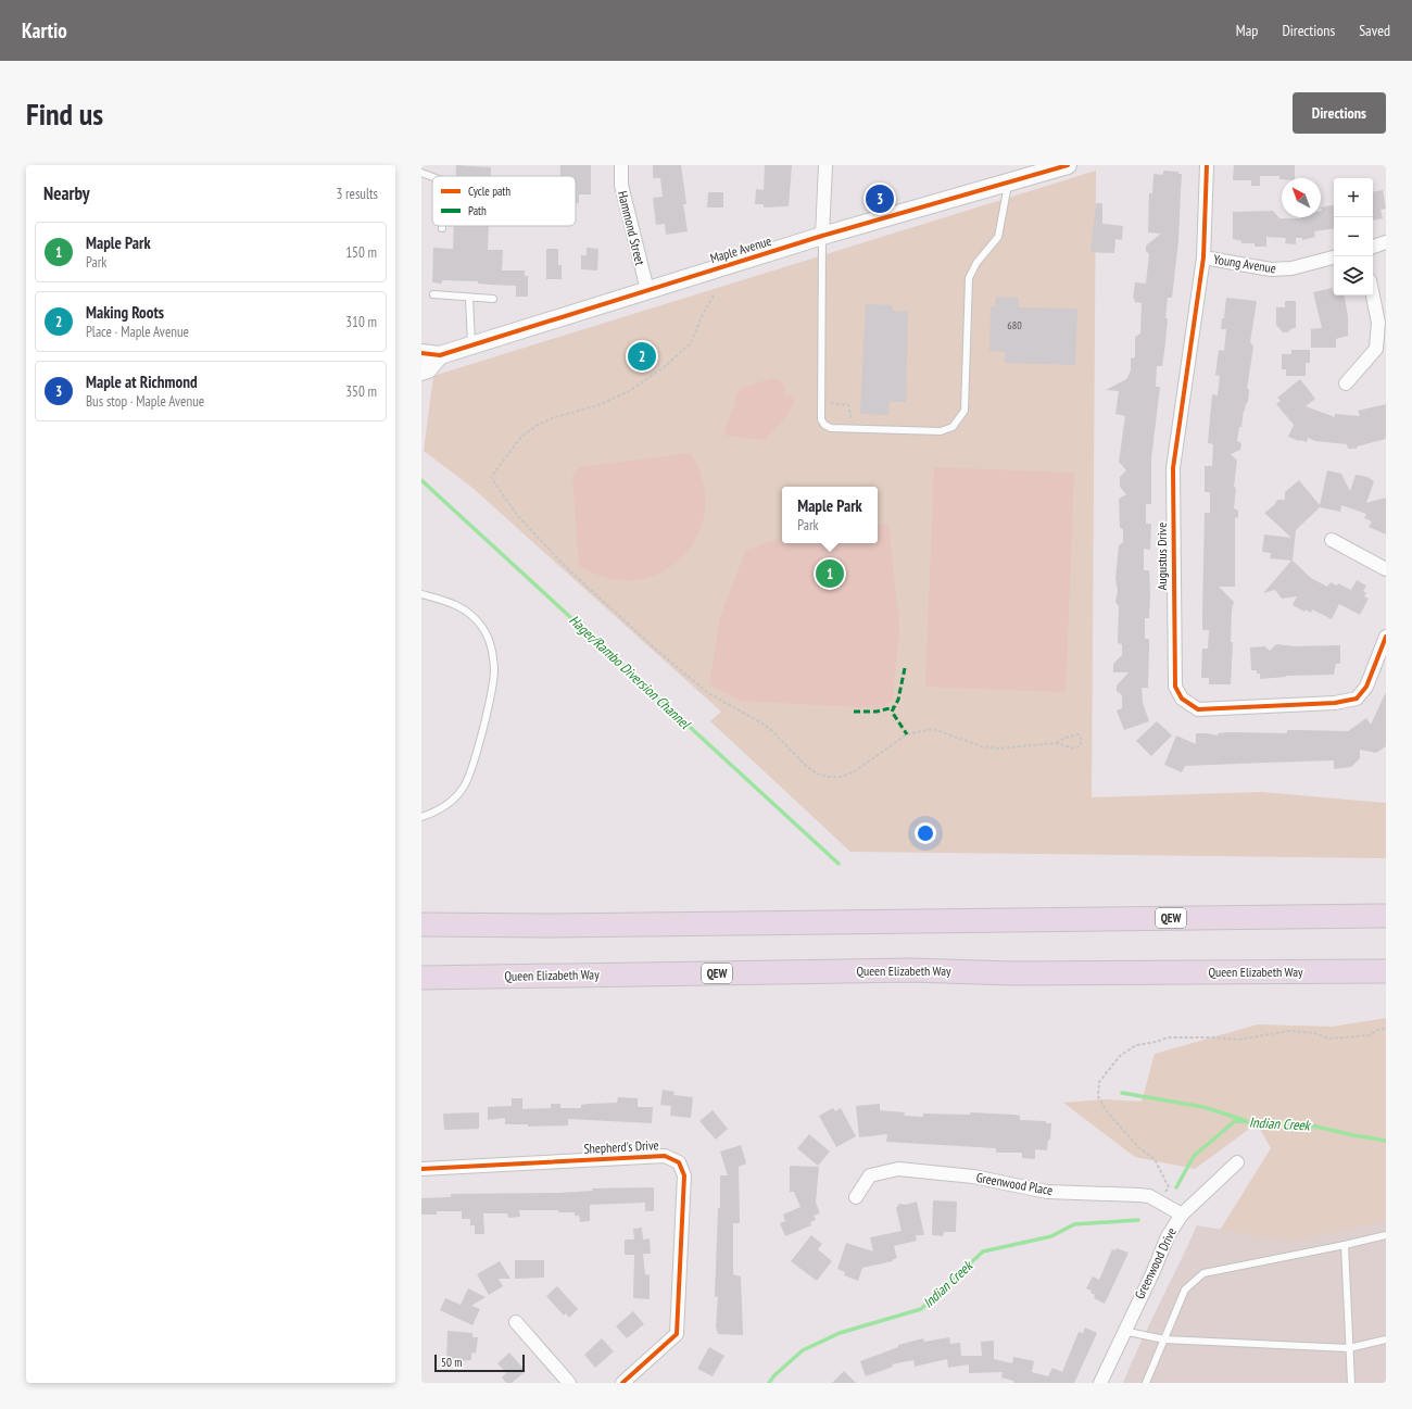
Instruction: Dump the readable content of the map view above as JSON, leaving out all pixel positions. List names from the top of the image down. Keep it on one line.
{"streets":{"highway":["QEW","Queen Elizabeth Way"],"main road":["Maple Avenue"],"street":["Hammond Street","Young Avenue","Augustus Drive","Shepherd's Drive","Greenwood Place","Greenwood Drive"]},"crossings":[["Hammond Street","Maple Avenue"],["Young Avenue","Augustus Drive"],["Greenwood Place","Greenwood Drive"]],"water":["Hager/Rambo Diversion Channel","Indian Creek"],"house_numbers":["680"],"legend":["Cycle path","Path"],"scale_bar":"50 m","north":"top left","page":{"header":"Kartio","nav":["Map","Directions","Saved"],"buttons":"Directions","title":"Find us","heading":["Nearby","3 results"],"map_buttons":["+","−"],"pins":["3","2","1"],"list":[{"mark":"1","name":"Maple Park","note":"Park","value":"150 m"},{"mark":"2","name":"Making Roots","note":"Place · Maple Avenue","value":"310 m"},{"mark":"3","name":"Maple at Richmond","note":"Bus stop · Maple Avenue","value":"350 m"}],"popup":["Maple Park","Park"],"scale":"50 m"}}
